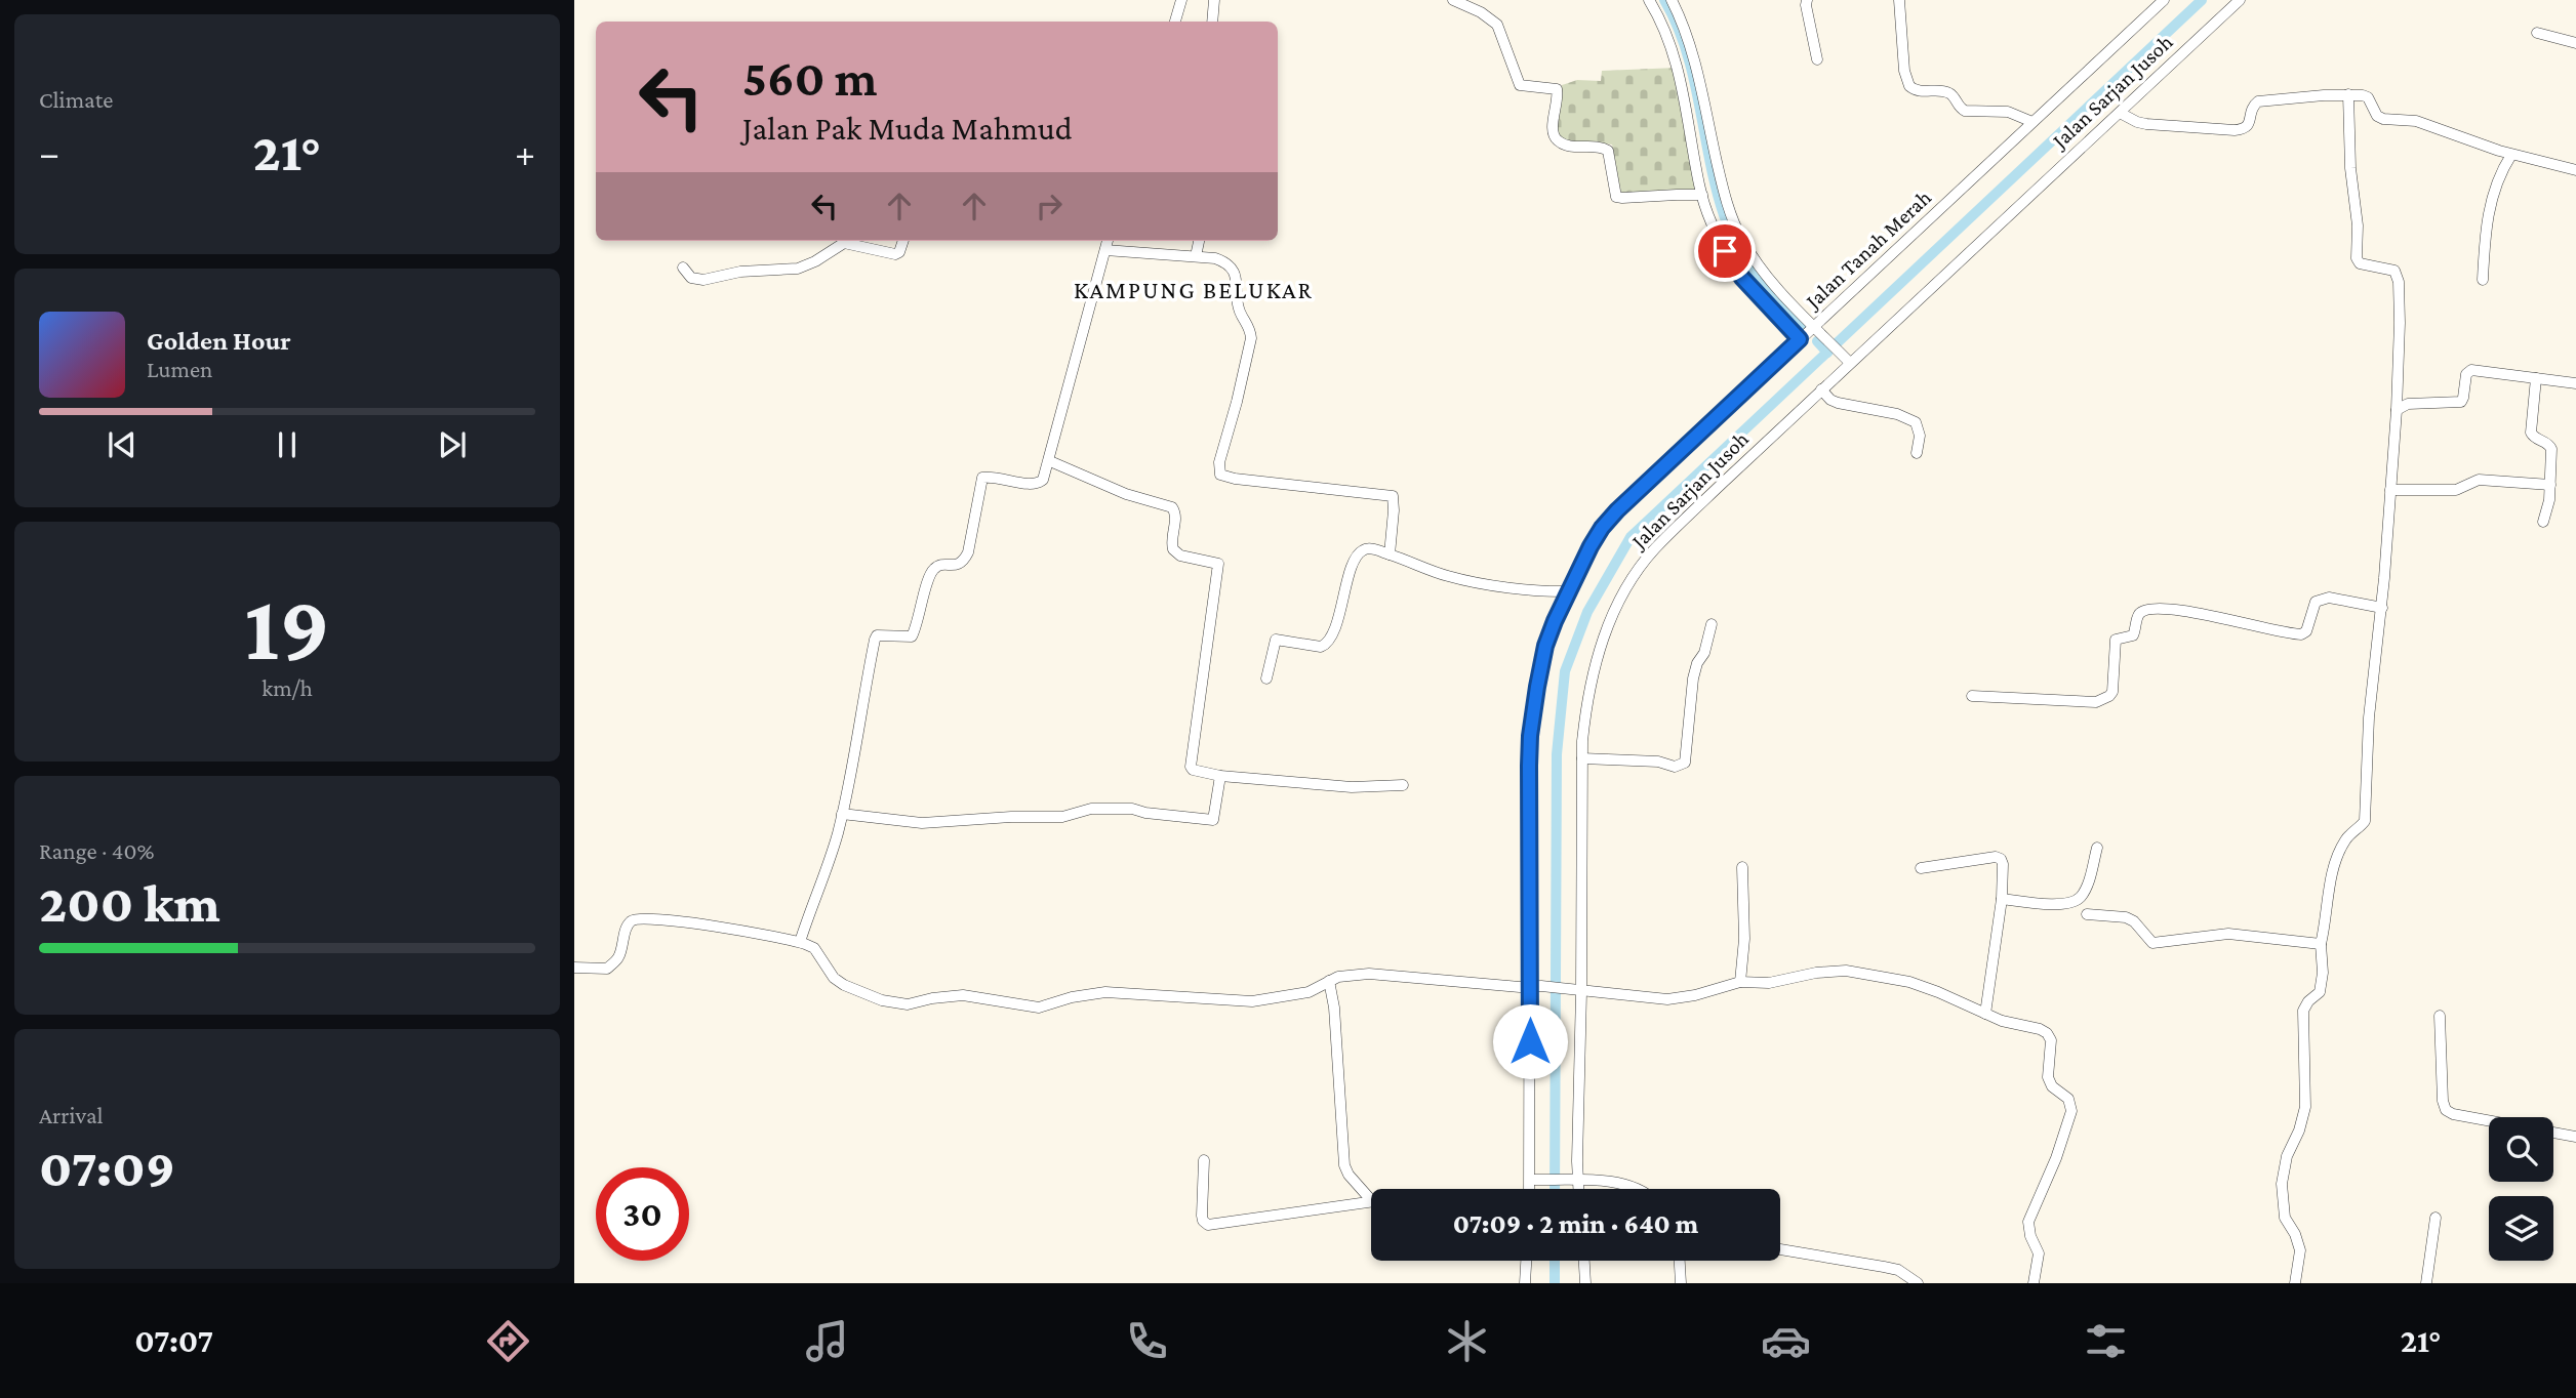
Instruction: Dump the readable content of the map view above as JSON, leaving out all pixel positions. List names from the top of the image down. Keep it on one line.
{"streets":{"street":["Jalan Sarjan Jusoh","Jalan Tanah Merah"]},"districts":["KAMPUNG BELUKAR"],"page":{"tile":["Climate",["19","km/h"],["Range · 40%","200 km"],["Arrival","07:09"]],"turn":["560 m","Jalan Pak Muda Mahmud"],"heat":["−","21°","+"],"song":["Golden Hour","Lumen"],"limit":"30","trip":"07:09 · 2 min · 640 m","tabs":["07:07","21°"]}}
